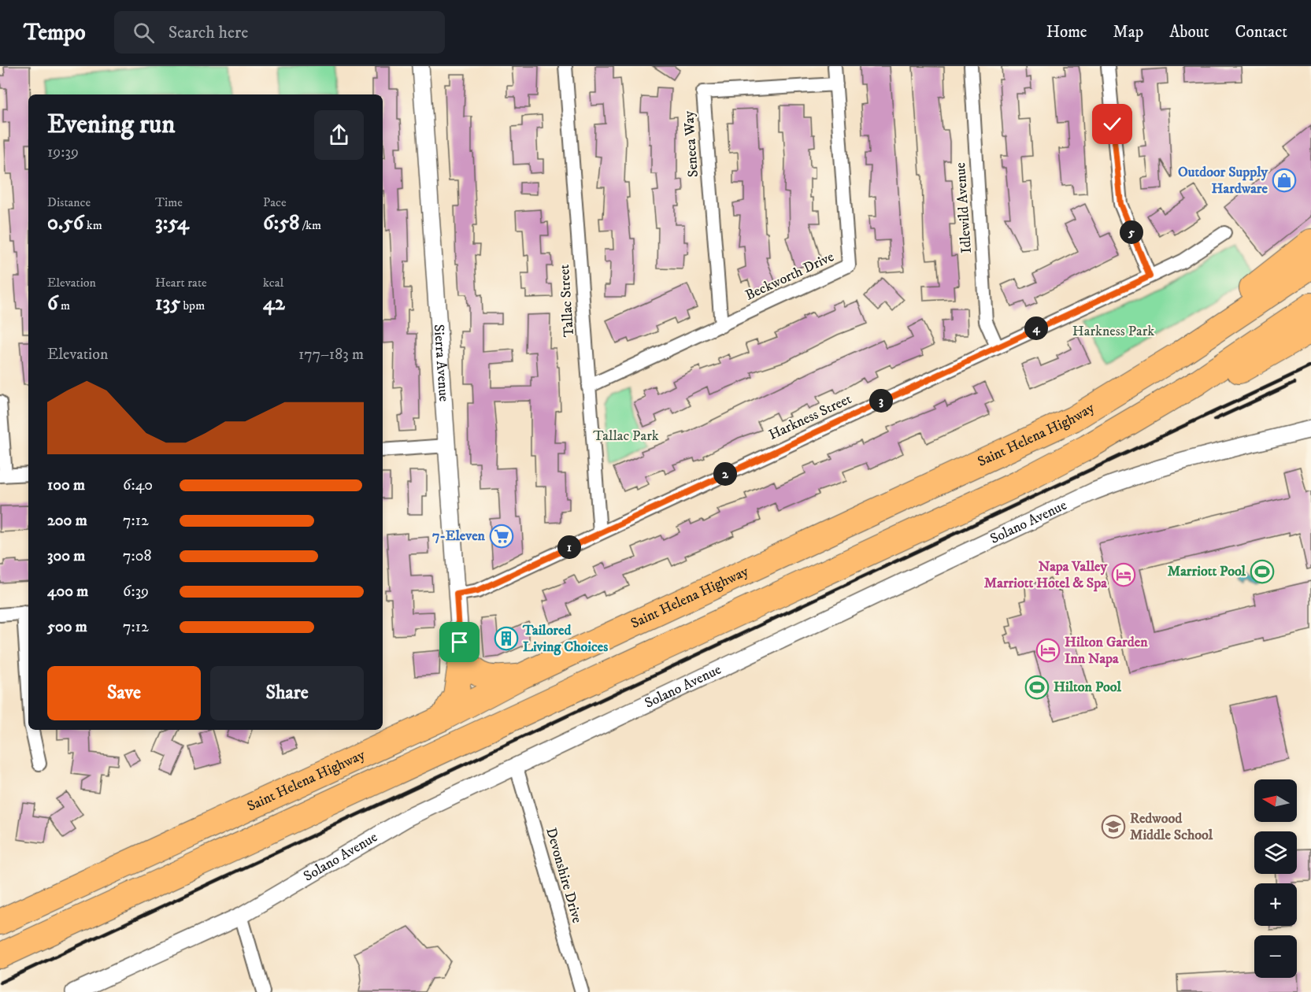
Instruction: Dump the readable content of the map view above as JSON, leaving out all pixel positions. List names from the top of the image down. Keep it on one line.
{"streets":{"highway":["Saint Helena Highway"],"street":["Seneca Way","Idlewild Avenue","Beckworth Drive","Tallac Street","Sierra Avenue","Harkness Street","Solano Avenue","Devonshire Drive"]},"crossings":[["Seneca Way","Beckworth Drive"],["Idlewild Avenue","Harkness Street"],["Beckworth Drive","Tallac Street"],["Tallac Street","Harkness Street"],["Sierra Avenue","Harkness Street"],["Solano Avenue","Devonshire Drive"]],"parks":["Harkness Park","Tallac Park"],"places":{"shop":["Outdoor Supply Hardware"],"supermarket":["7-Eleven"],"sports":["Marriott Pool","Hilton Pool"],"hotel":["Napa Valley Marriott Hotel & Spa","Hilton Garden Inn Napa"],"building":["Tailored Living Choices"],"school or university":["Redwood Middle School"]},"north":"left","page":{"header":"Tempo","search":"Search here","nav":["Home","Map","About","Contact"],"heading":["Evening run","19:39"],"stats":[["Distance","0.56 km"],["Time","3:54"],["Pace","6:58 /km"],["Elevation","6 m"],["Heart rate","135 bpm"],["kcal","42"]],"pins":["5","4","3","2","1"],"chart":["Elevation","177–183 m"],"list":[{"name":"100 m","note":"6:40"},{"name":"200 m","note":"7:12"},{"name":"300 m","note":"7:08"},{"name":"400 m","note":"6:39"},{"name":"500 m","note":"7:12"}],"buttons":["Save","Share"],"map_buttons":["+","−"]}}
